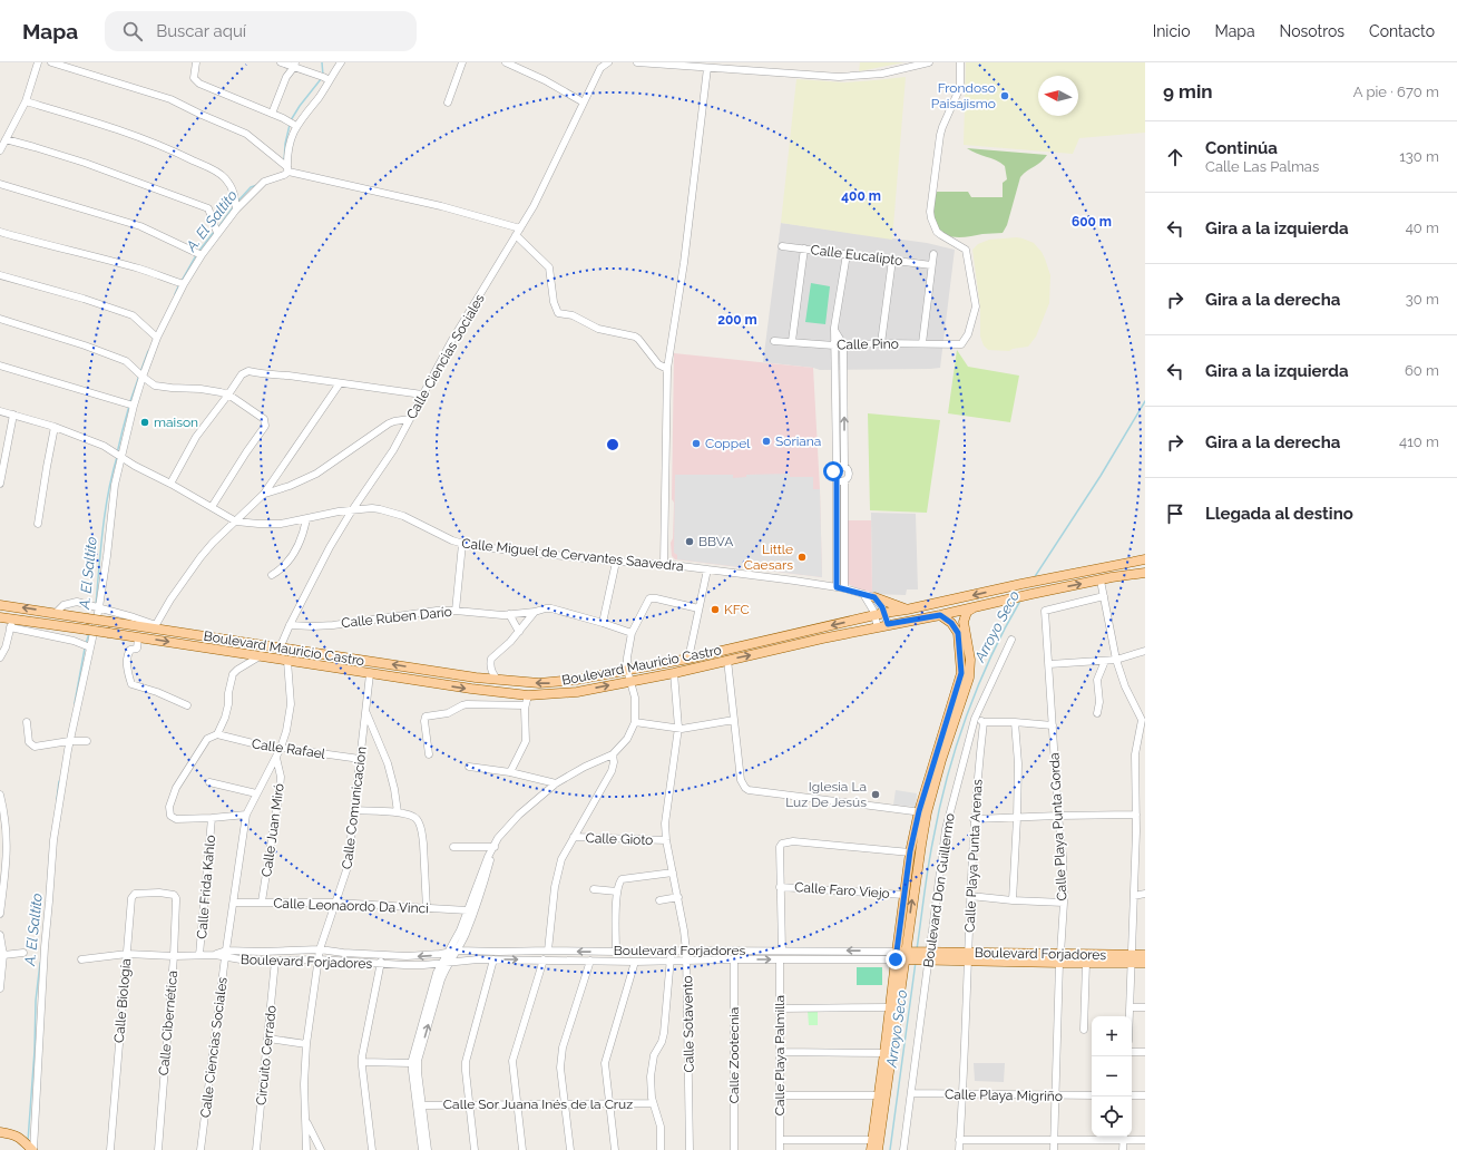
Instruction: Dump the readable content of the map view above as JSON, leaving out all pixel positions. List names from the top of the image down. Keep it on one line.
{"streets":{"main road":["Boulevard Mauricio Castro","Boulevard Don Guillermo","Boulevard Forjadores"],"street":["Calle Eucalipto","Calle Pino","Calle Ciencias Sociales","Calle Miguel de Cervantes Saavedra","Calle Ruben Darío","Calle Rafael","Calle Comunicacion","Calle Playa Punta Gorda","Calle Juan Miró","Calle Gioto","Calle Playa Punta Arenas","Calle Frida Kahlo","Calle Faro Viejo","Calle Leonaordo Da Vinci","Calle Biología","Calle Cibernética","Calle Sotavento","Circuito Cerrado","Calle Zootecnia","Calle Playa Palmilla","Calle Playa Migriño","Calle Sor Juana Inés de la Cruz"]},"crossings":[["Calle Ciencias Sociales","Calle Miguel de Cervantes Saavedra"],["Calle Ciencias Sociales","Calle Ruben Darío"],["Calle Ciencias Sociales","Boulevard Mauricio Castro"],["Calle Ciencias Sociales","Calle Rafael"],["Calle Ciencias Sociales","Calle Juan Miró"],["Calle Ciencias Sociales","Calle Leonaordo Da Vinci"],["Calle Ciencias Sociales","Boulevard Forjadores"],["Boulevard Mauricio Castro","Calle Comunicacion"],["Boulevard Mauricio Castro","Boulevard Don Guillermo"],["Boulevard Mauricio Castro","Calle Sotavento"],["Calle Rafael","Calle Comunicacion"],["Calle Comunicacion","Calle Leonaordo Da Vinci"],["Calle Comunicacion","Boulevard Forjadores"],["Calle Playa Punta Gorda","Boulevard Forjadores"],["Calle Playa Punta Gorda","Calle Playa Migriño"],["Calle Juan Miró","Calle Leonaordo Da Vinci"],["Calle Gioto","Calle Sotavento"],["Calle Playa Punta Arenas","Boulevard Forjadores"],["Calle Playa Punta Arenas","Calle Playa Migriño"],["Calle Frida Kahlo","Boulevard Forjadores"],["Calle Faro Viejo","Boulevard Don Guillermo"],["Boulevard Don Guillermo","Boulevard Forjadores"],["Boulevard Don Guillermo","Calle Playa Migriño"],["Boulevard Forjadores","Calle Biología"],["Boulevard Forjadores","Calle Cibernética"],["Boulevard Forjadores","Calle Sotavento"],["Boulevard Forjadores","Circuito Cerrado"],["Boulevard Forjadores","Calle Zootecnia"],["Boulevard Forjadores","Calle Playa Palmilla"],["Calle Biología","Calle Cibernética"]],"water":["A. El Saltito","Arroyo Seco"],"places":["Frondoso Paisajismo","maison","Soriana","Coppel","BBVA","Little Caesars","KFC","Iglesia La Luz De Jesús"],"north":"left","page":{"header":"Mapa","search":"Buscar aquí","nav":["Inicio","Mapa","Nosotros","Contacto"],"heading":["9 min","A pie · 670 m"],"list":[["Continúa","Calle Las Palmas","130 m"],["Gira a la izquierda","40 m"],["Gira a la derecha","30 m"],["Gira a la izquierda","60 m"],["Gira a la derecha","410 m"],"Llegada al destino"],"map_buttons":["+","−"]},"rings":["400 m","600 m","200 m"]}
